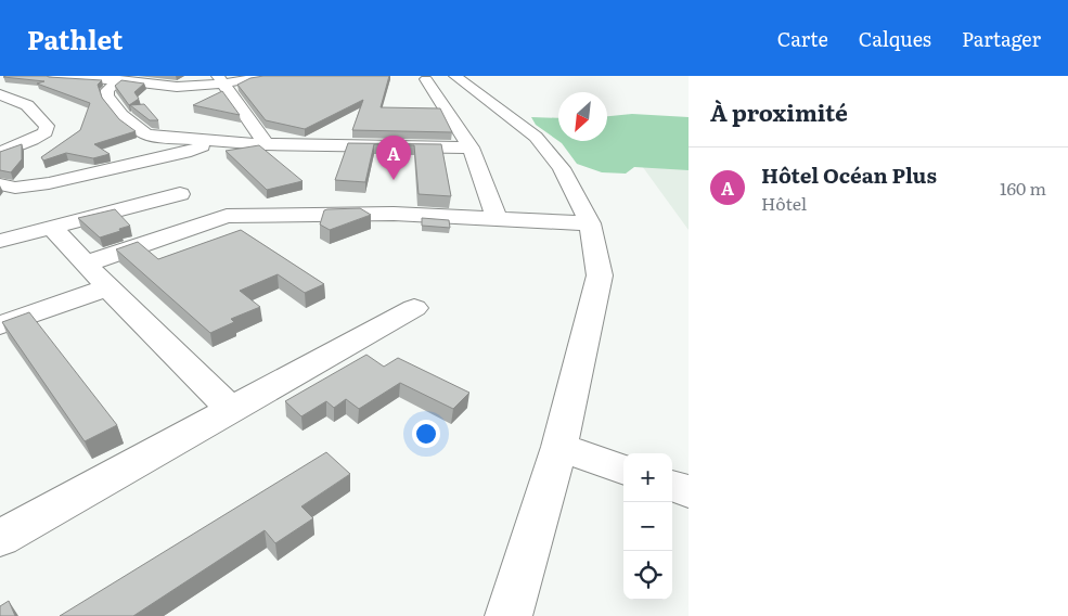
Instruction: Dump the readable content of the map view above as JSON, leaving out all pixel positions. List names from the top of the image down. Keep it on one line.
{"north":"bottom left","page":{"header":"Pathlet","nav":["Carte","Calques","Partager"],"heading":"À proximité","pins":"A","list":[{"mark":"A","name":"Hôtel Océan Plus","note":"Hôtel","value":"160 m"}],"map_buttons":["+","−"]}}
